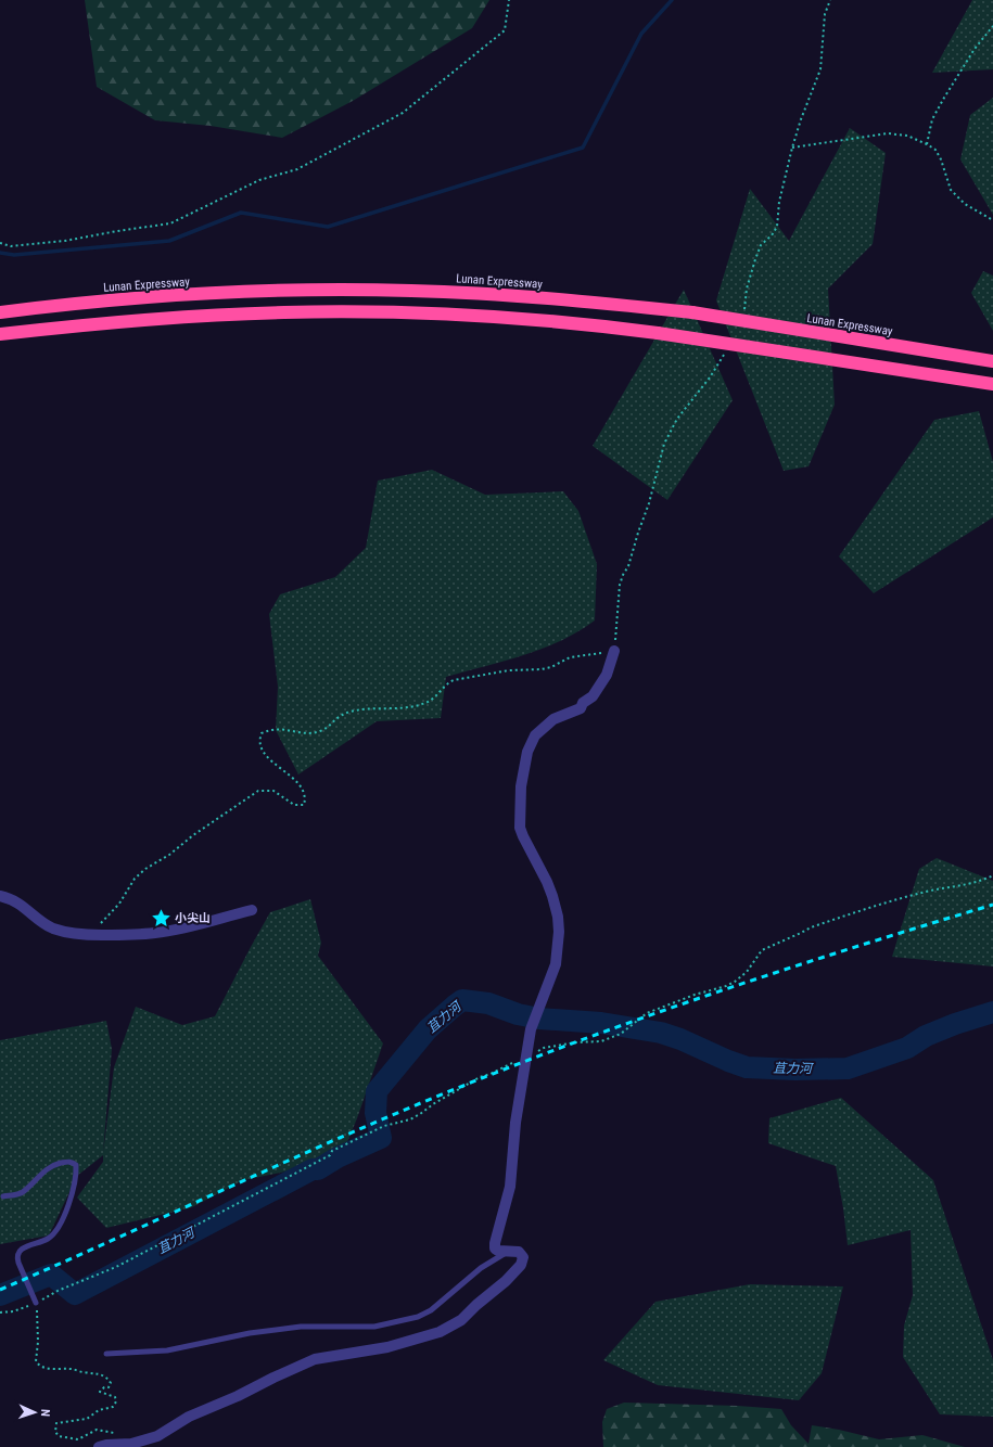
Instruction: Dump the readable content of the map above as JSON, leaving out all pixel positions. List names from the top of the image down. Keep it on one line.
{"streets":{"highway":["Lunan Expressway"]},"water":["苴力河"],"places":{"place":["小尖山"]},"north":"right"}
